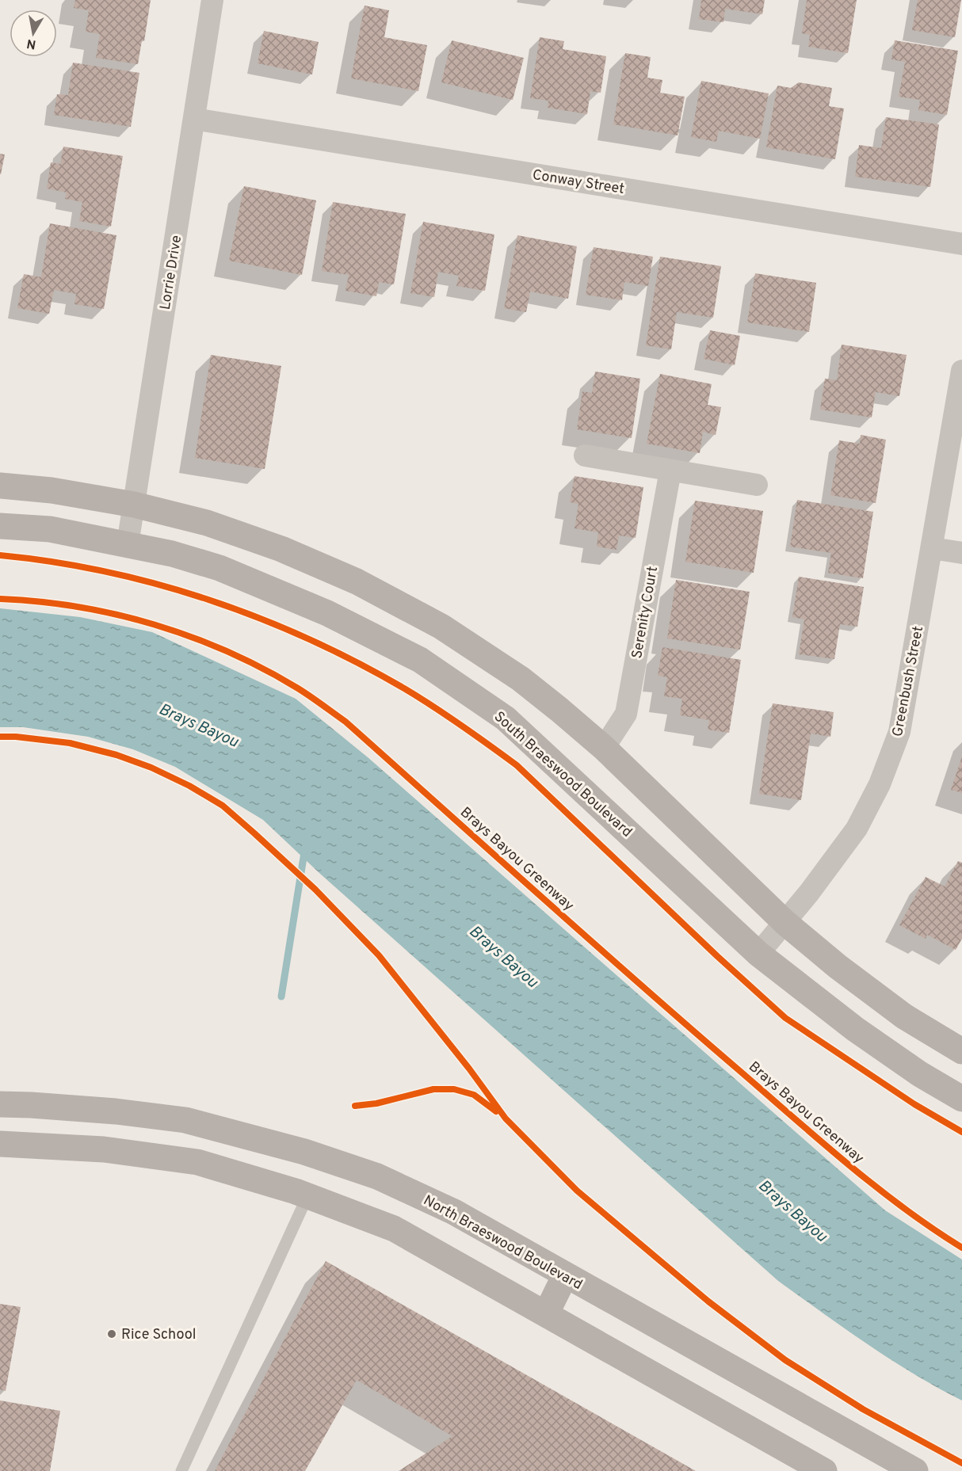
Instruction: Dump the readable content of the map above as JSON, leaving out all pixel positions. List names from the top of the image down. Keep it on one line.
{"streets":{"main road":["South Braeswood Boulevard","North Braeswood Boulevard"],"street":["Conway Street","Lorrie Drive","Serenity Court","Greenbush Street"],"cycle path":["Brays Bayou Greenway"]},"crossings":[["Conway Street","Lorrie Drive"],["Lorrie Drive","South Braeswood Boulevard"],["Greenbush Street","South Braeswood Boulevard"]],"water":["Brays Bayou"],"places":["Rice School"],"north":"bottom"}
